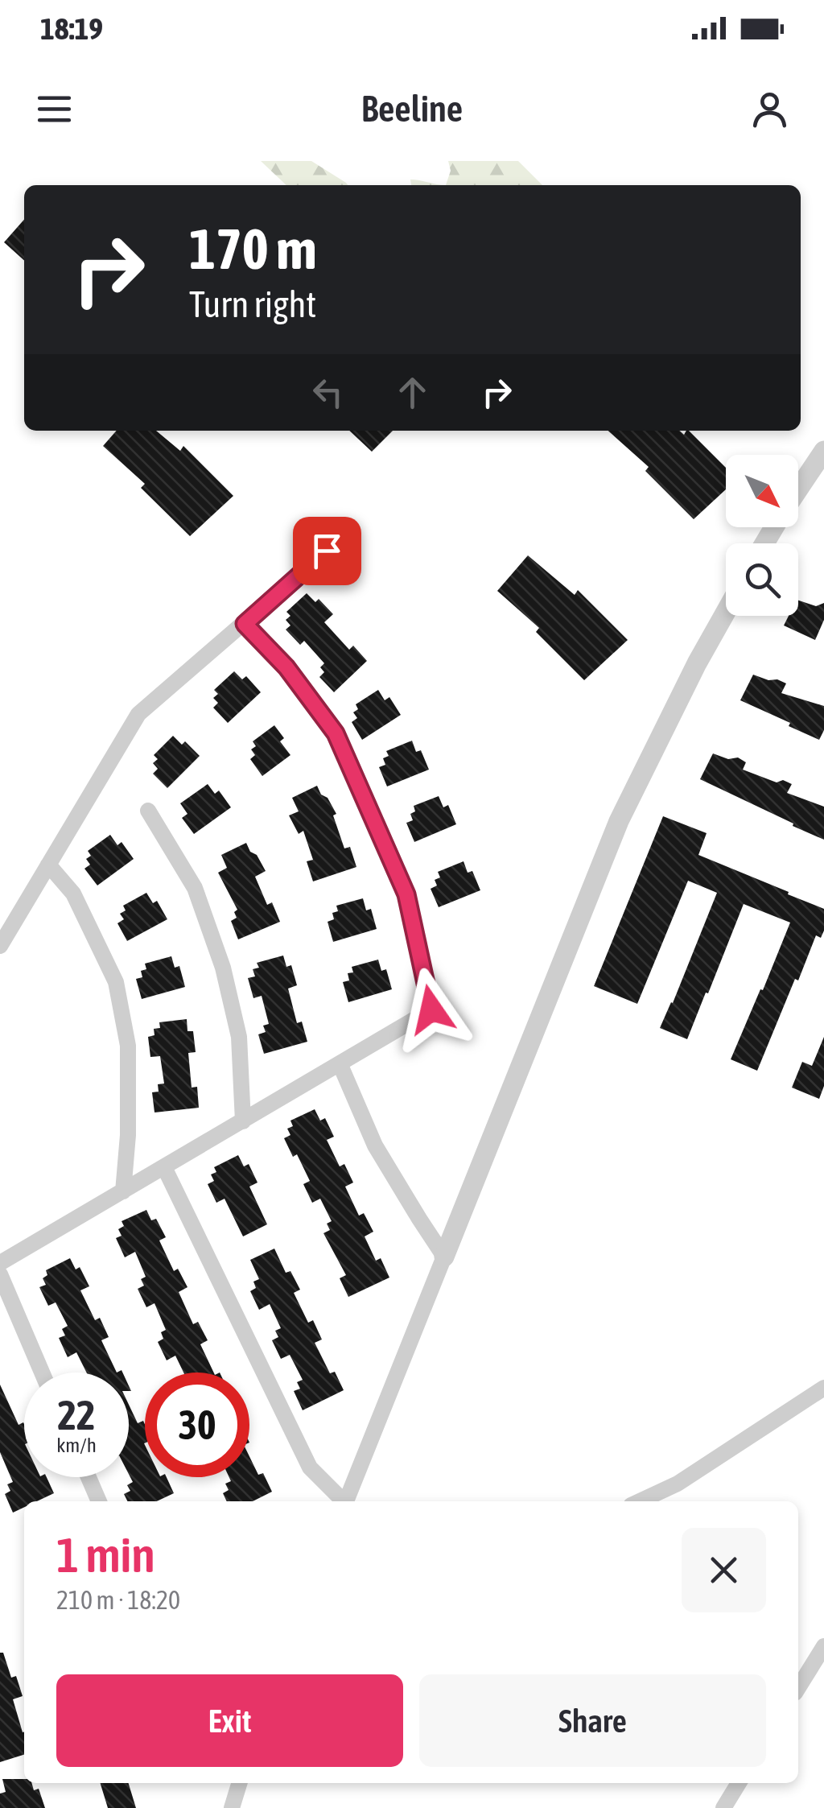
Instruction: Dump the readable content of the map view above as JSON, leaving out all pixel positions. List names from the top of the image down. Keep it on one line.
{"north":"bottom right","page":{"status":"18:19","header":"Beeline","turn":["170 m","Turn right"],"speed":"22 km/h","limit":"30","heading":["1 min","210 m · 18:20"],"buttons":["Exit","Share"]}}
